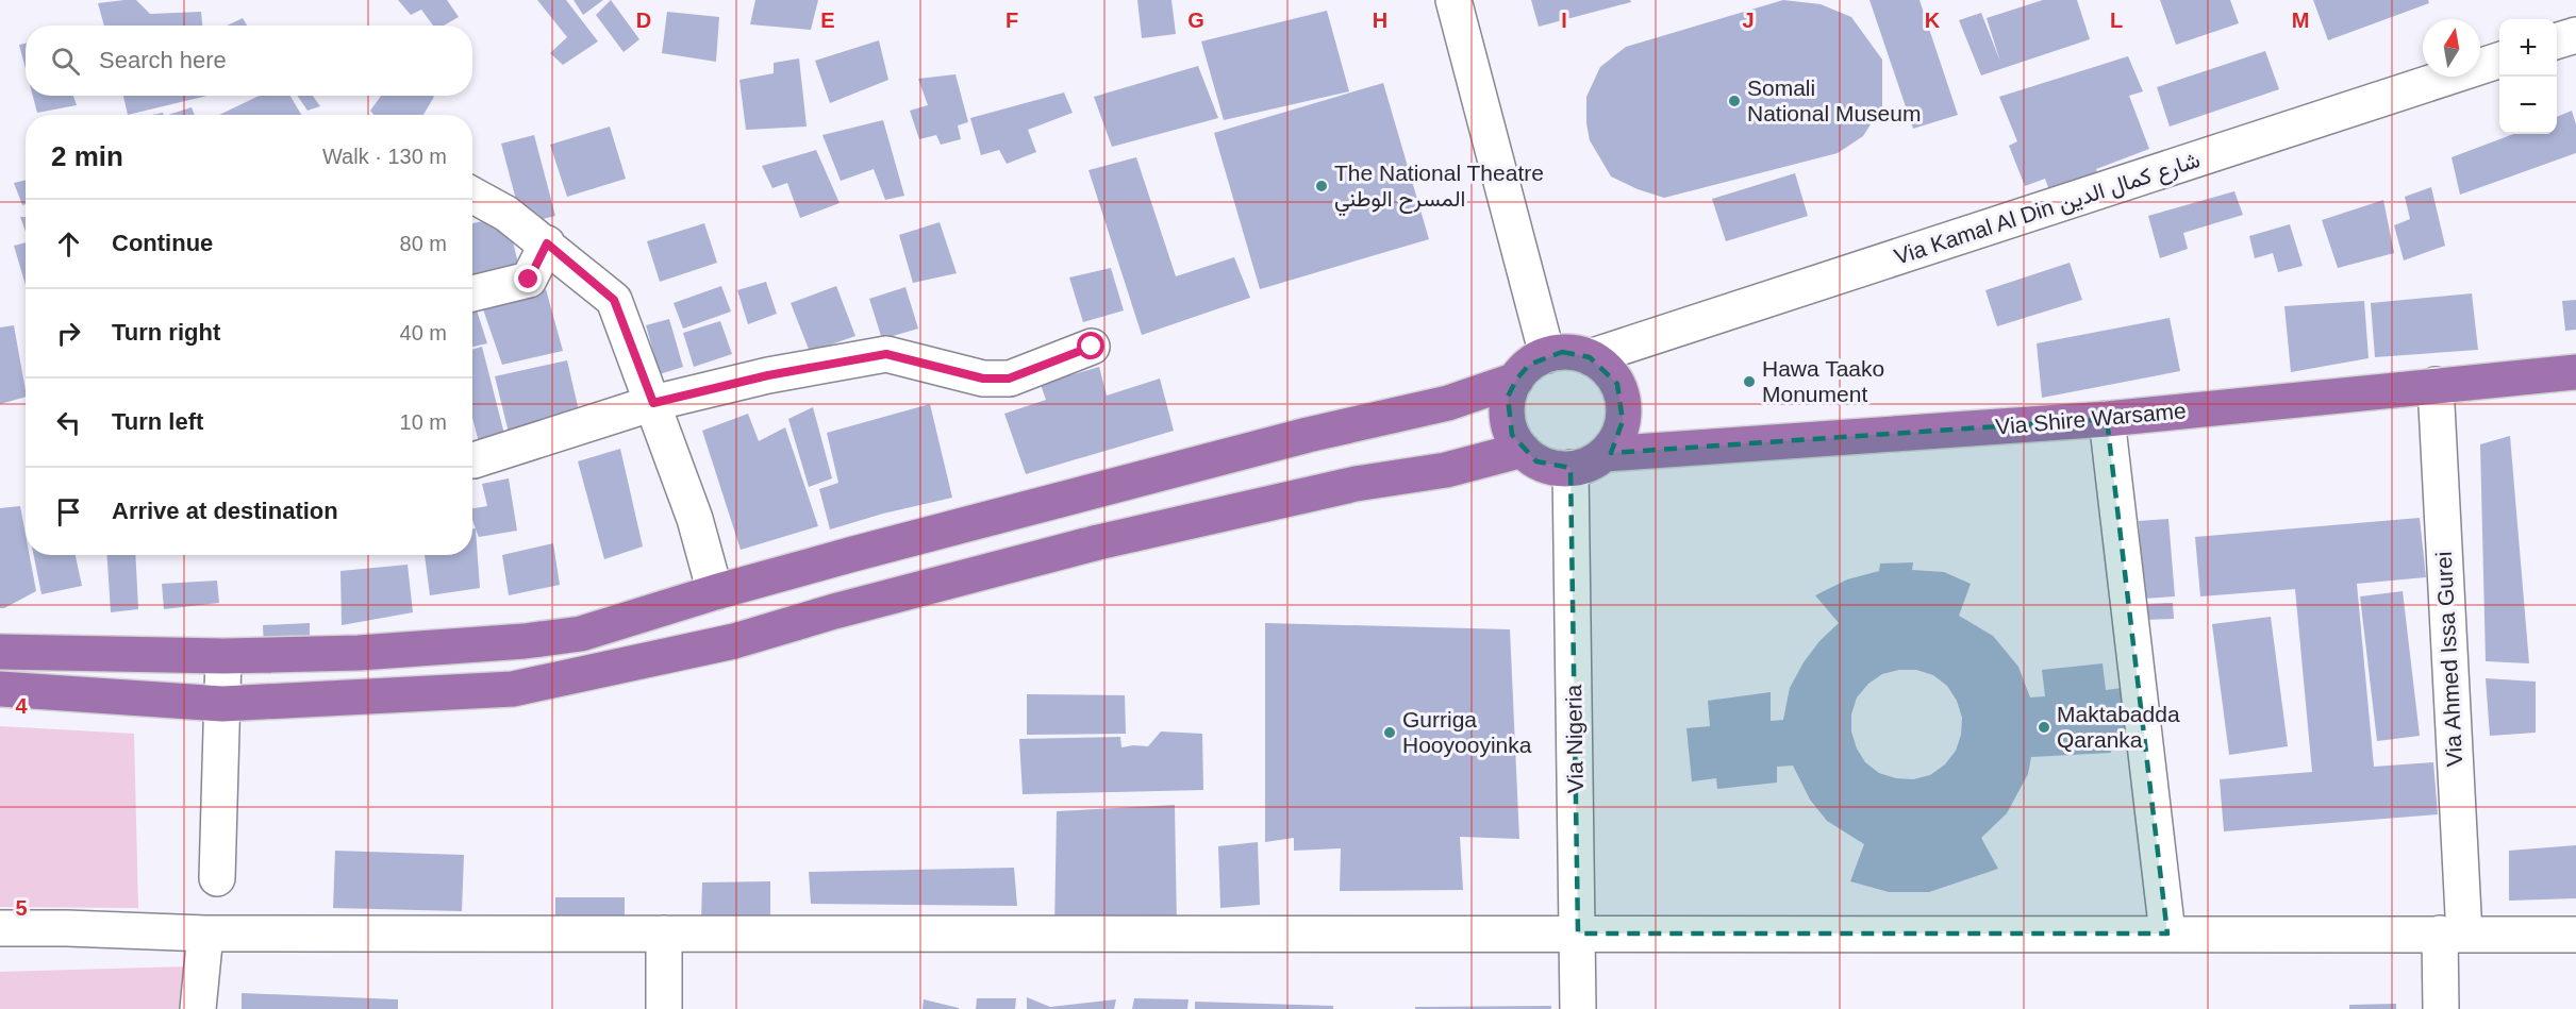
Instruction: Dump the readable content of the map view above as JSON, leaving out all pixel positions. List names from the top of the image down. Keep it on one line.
{"streets":{"highway":["Via Shire Warsame"],"street":["Via Kamal Al Din شارع كمال الدين","Via Ahmed Issa Gurei","Via Nigeria"]},"crossings":[["Via Kamal Al Din شارع كمال الدين","Via Shire Warsame"],["Via Kamal Al Din شارع كمال الدين","Via Nigeria"],["Via Shire Warsame","Via Ahmed Issa Gurei"],["Via Shire Warsame","Via Nigeria"]],"places":["Somali National Museum","The National Theatre المسرح الوطني","Hawa Taako Monument","Maktabadda Qaranka","Gurriga Hooyooyinka"],"north":"top","page":{"map_buttons":["+","−"],"search":"Search here","heading":["2 min","Walk · 130 m"],"list":[["Continue","80 m"],["Turn right","40 m"],["Turn left","10 m"],"Arrive at destination"]},"grid":{"columns":["D","E","F","G","H","I","J","K","L","M"],"rows":["4","5"]}}
